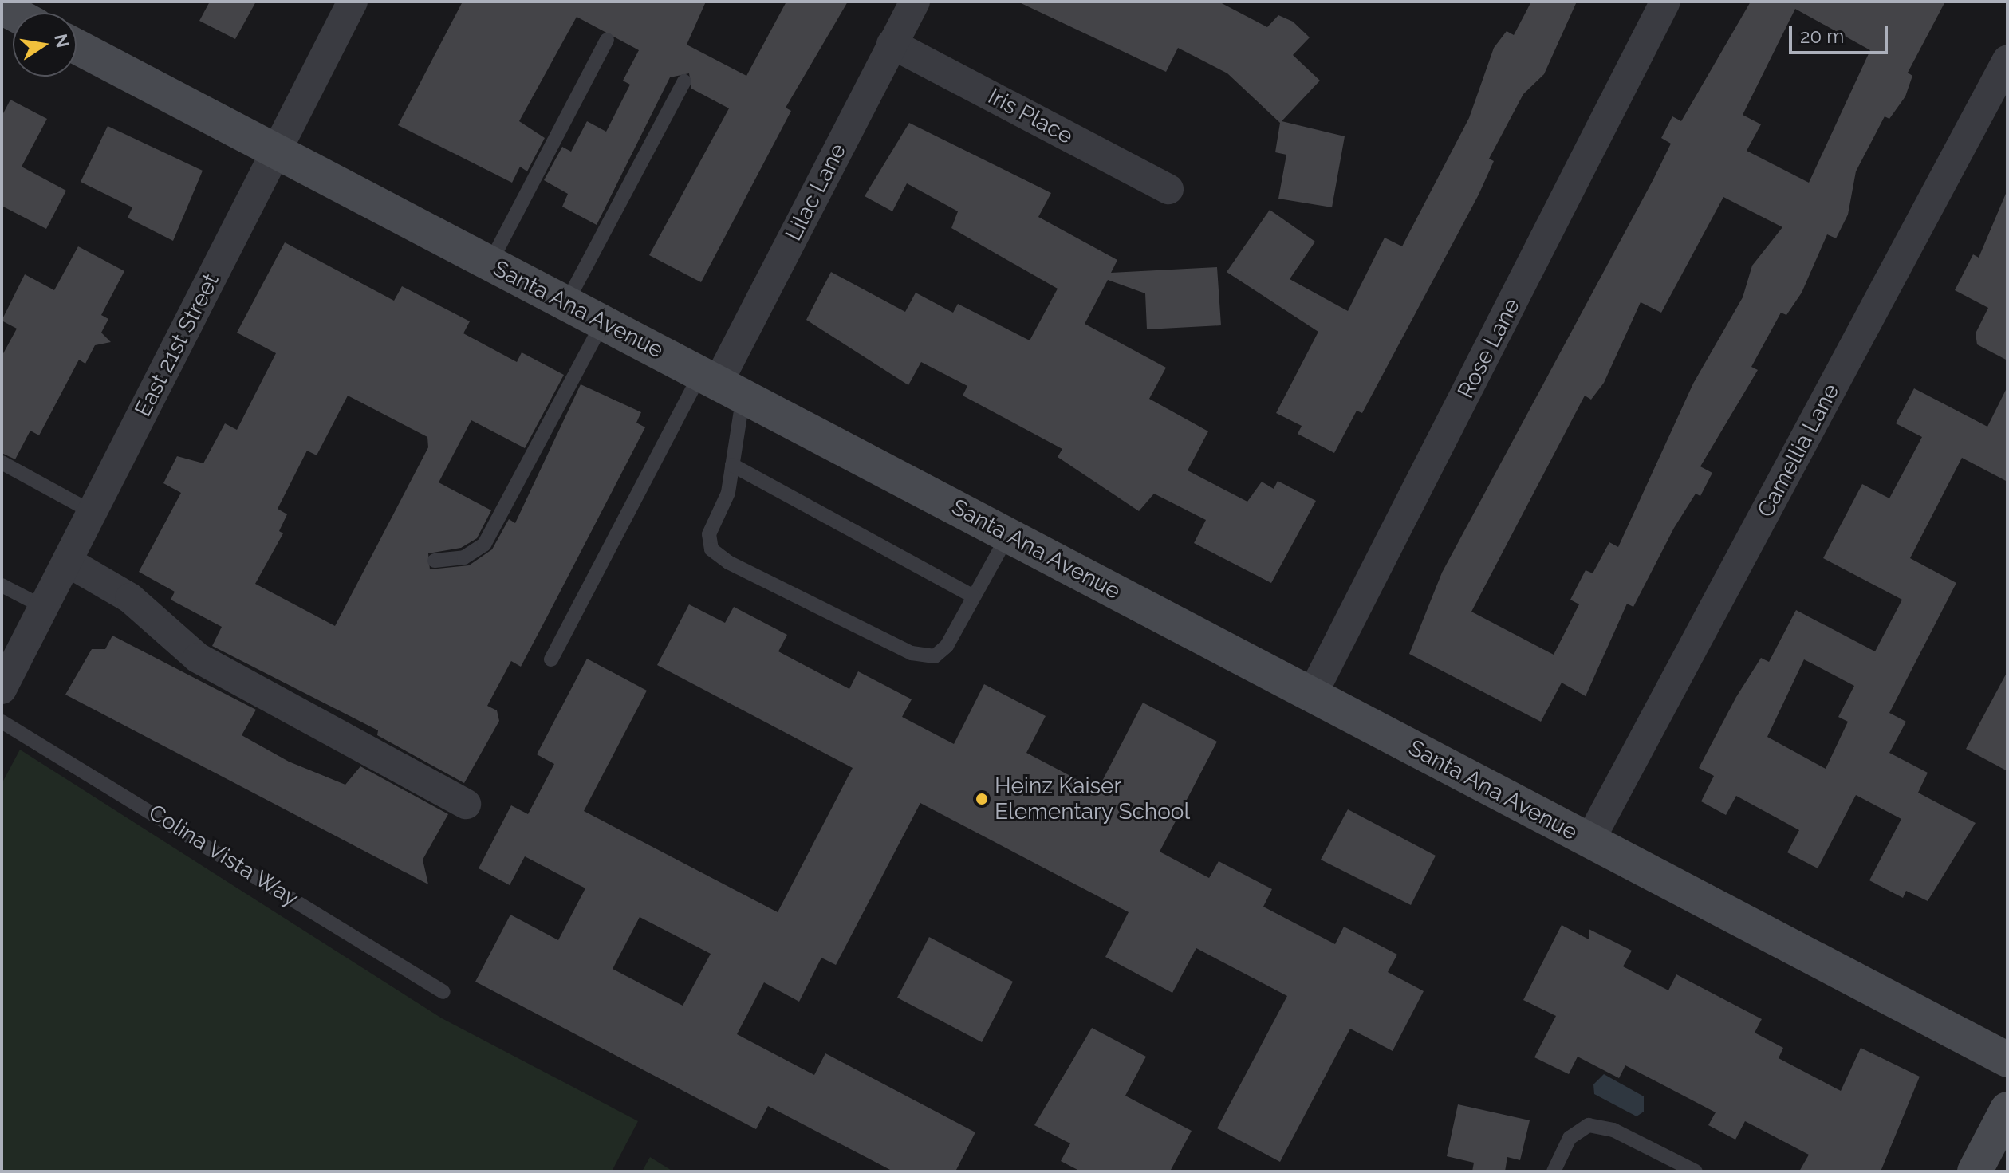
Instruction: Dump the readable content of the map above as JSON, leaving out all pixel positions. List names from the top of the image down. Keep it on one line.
{"streets":{"street":["Iris Place","Lilac Lane","Santa Ana Avenue","East 21st Street","Rose Lane","Camellia Lane"],"lane":["Colina Vista Way"]},"crossings":[["Iris Place","Lilac Lane"],["Lilac Lane","Santa Ana Avenue"],["Santa Ana Avenue","East 21st Street"],["Santa Ana Avenue","Rose Lane"],["Santa Ana Avenue","Camellia Lane"]],"places":["Heinz Kaiser Elementary School"],"scale_bar":"20 m","north":"right"}
